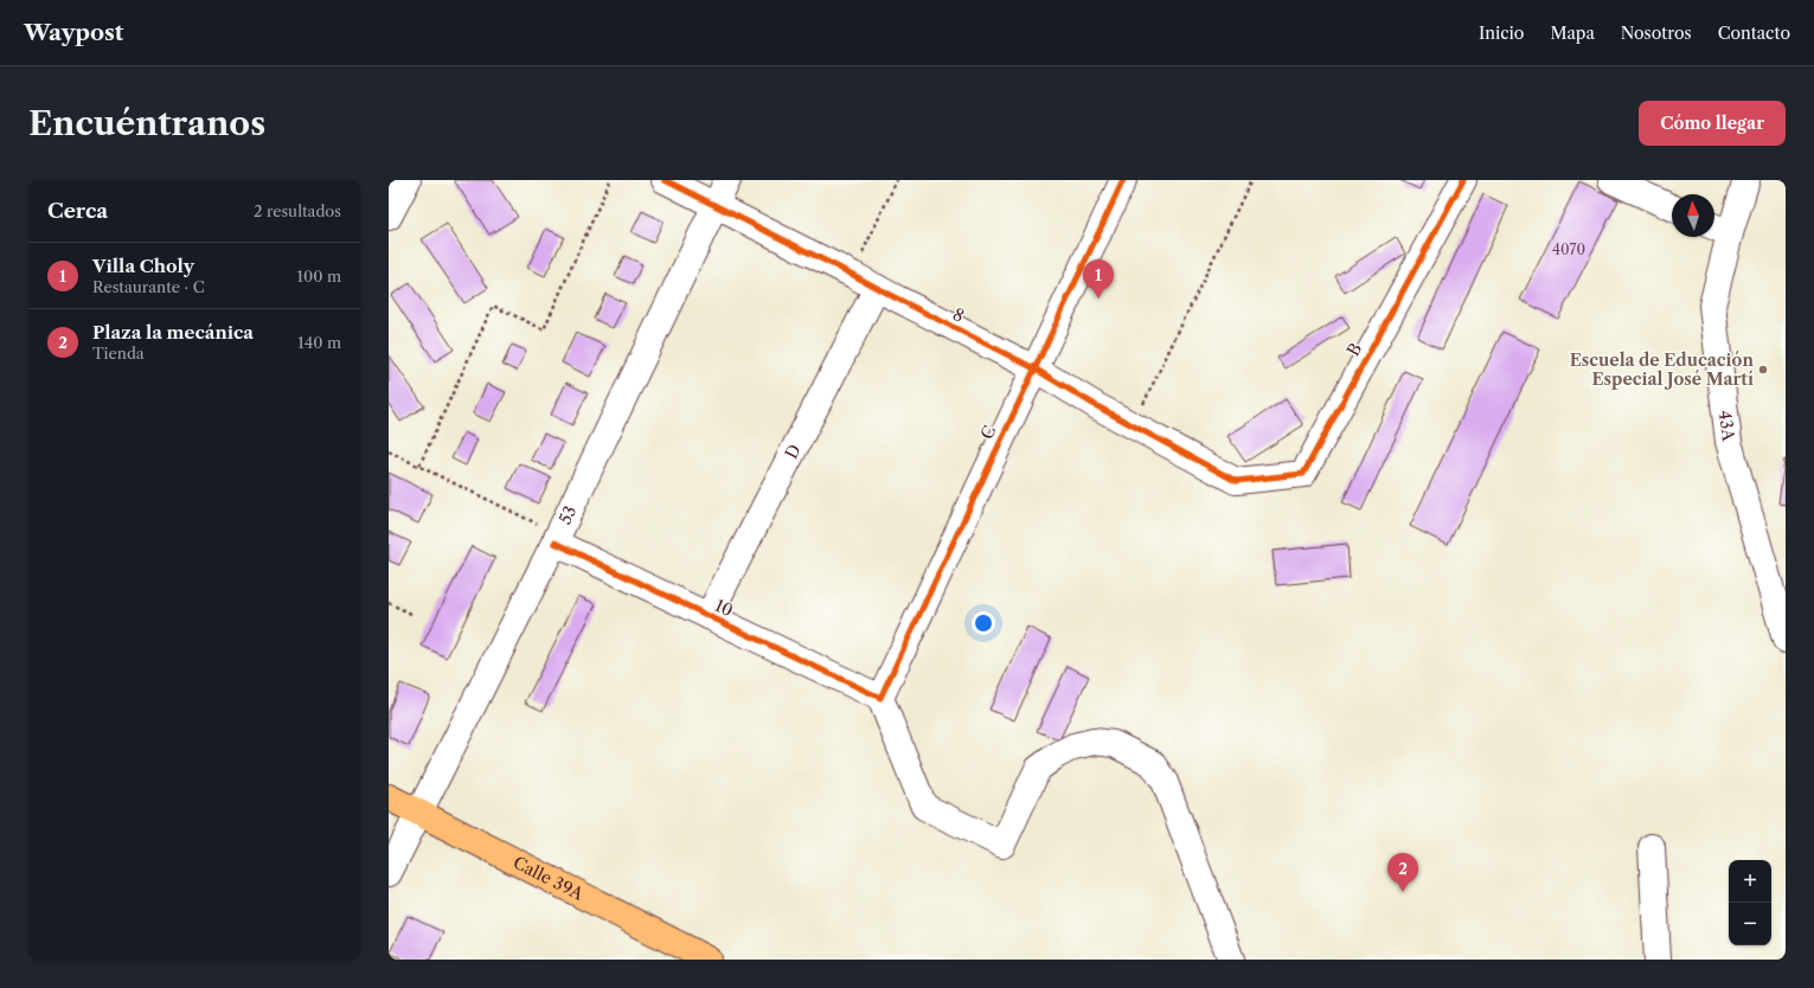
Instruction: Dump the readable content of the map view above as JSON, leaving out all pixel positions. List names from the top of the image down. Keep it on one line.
{"streets":{"main road":["Calle 39A"],"street":["8","B","43A","C","D","53","10"]},"crossings":[["8","B"],["8","C"],["8","D"],["8","53"],["C","10"],["D","10"],["53","10"],["53","Calle 39A"]],"places":["Escuela de Educación Especial José Martí"],"house_numbers":["4070"],"north":"top","page":{"header":"Waypost","nav":["Inicio","Mapa","Nosotros","Contacto"],"buttons":"Cómo llegar","title":"Encuéntranos","heading":["Cerca","2 resultados"],"list":[{"mark":"1","name":"Villa Choly","note":"Restaurante · C","value":"100 m"},{"mark":"2","name":"Plaza la mecánica","note":"Tienda","value":"140 m"}],"pins":["1","2"],"map_buttons":["+","−"]}}
